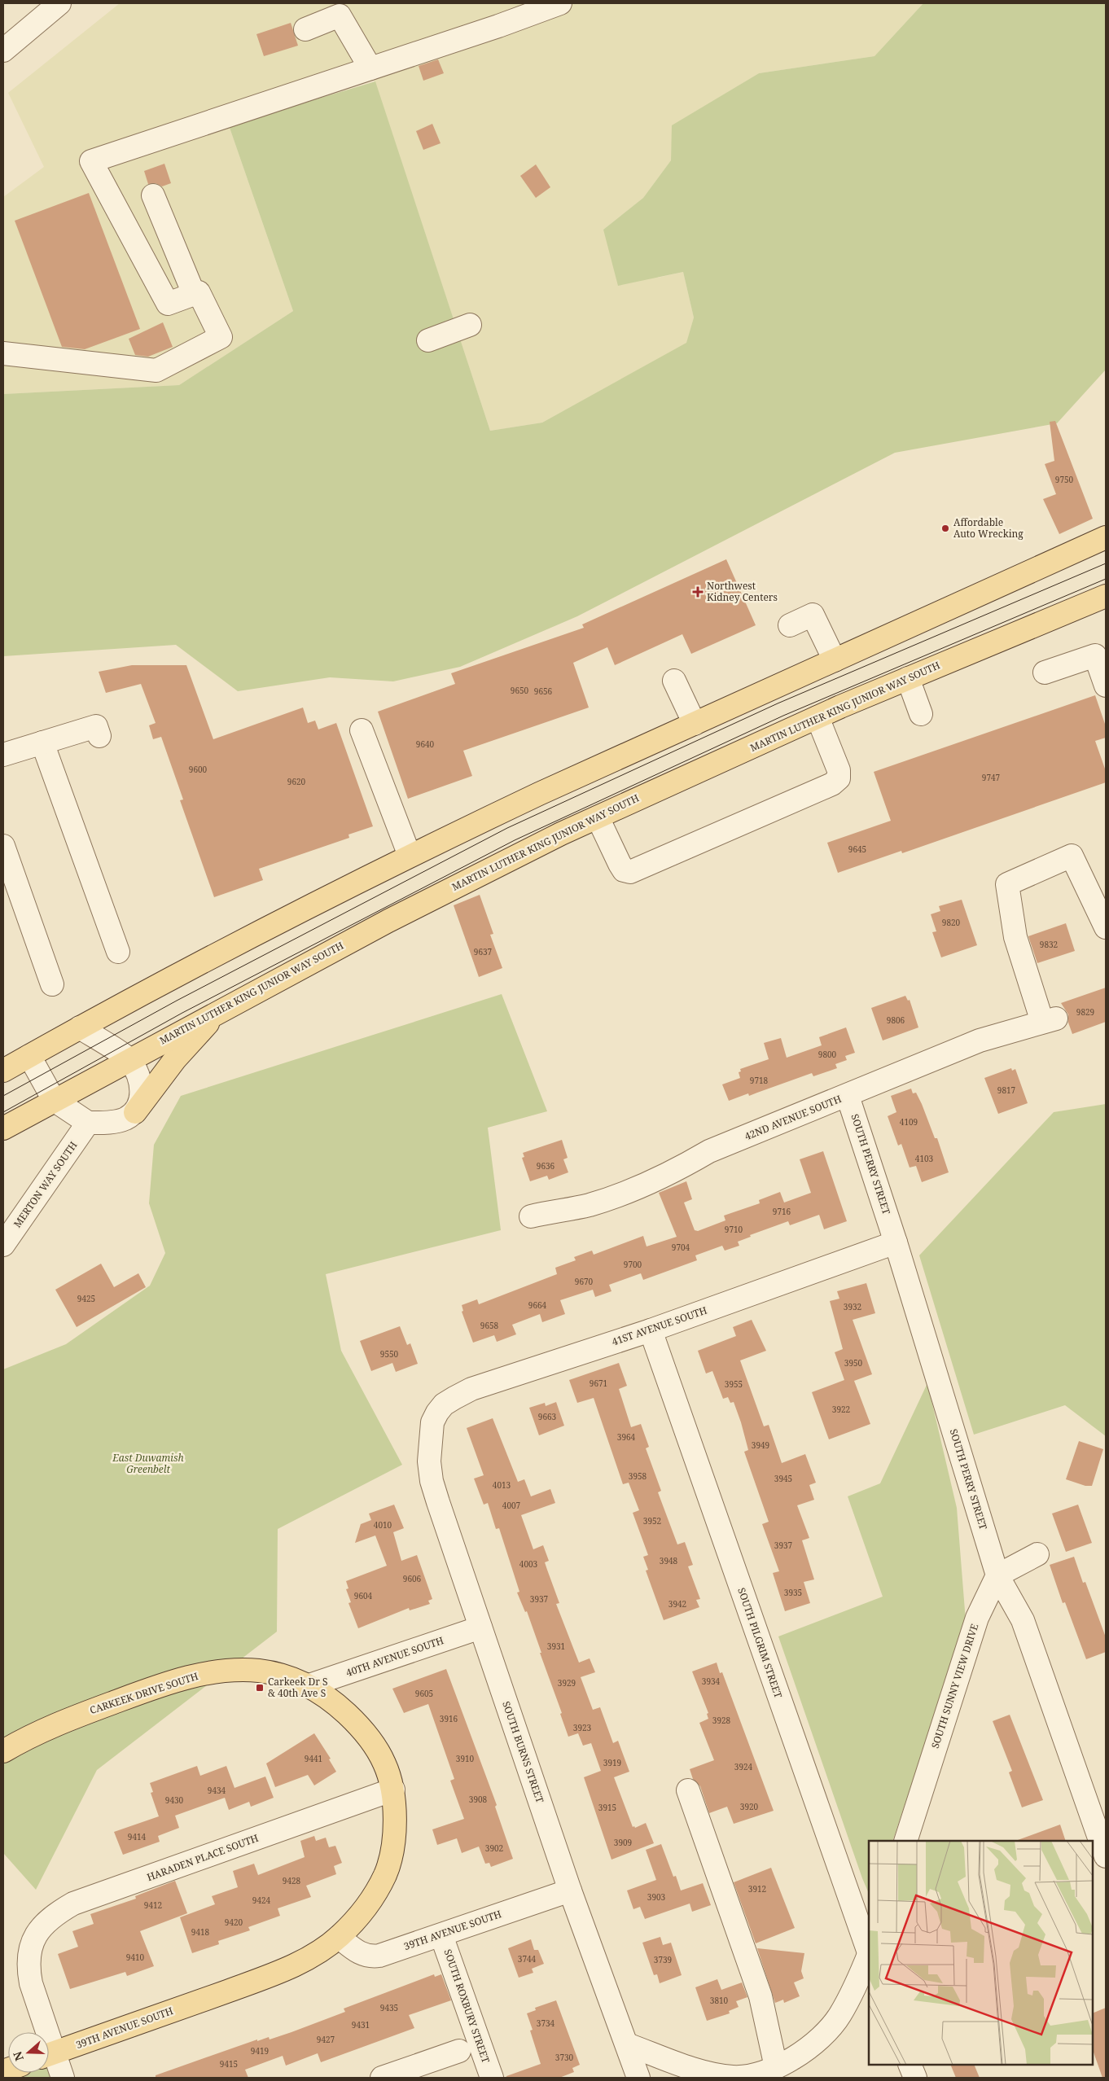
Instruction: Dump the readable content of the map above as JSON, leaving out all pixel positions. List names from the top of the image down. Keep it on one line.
{"streets":{"main road":["MARTIN LUTHER KING JUNIOR WAY SOUTH","CARKEEK DRIVE SOUTH","39TH AVENUE SOUTH"],"street":["42ND AVENUE SOUTH","SOUTH PERRY STREET","MERTON WAY SOUTH","41ST AVENUE SOUTH","SOUTH PILGRIM STREET","40TH AVENUE SOUTH","SOUTH SUNNY VIEW DRIVE","SOUTH BURNS STREET","HARADEN PLACE SOUTH","SOUTH ROXBURY STREET"]},"crossings":[["42ND AVENUE SOUTH","SOUTH PERRY STREET"],["SOUTH PERRY STREET","41ST AVENUE SOUTH"],["SOUTH PERRY STREET","SOUTH SUNNY VIEW DRIVE"],["41ST AVENUE SOUTH","SOUTH PILGRIM STREET"],["41ST AVENUE SOUTH","SOUTH BURNS STREET"],["40TH AVENUE SOUTH","CARKEEK DRIVE SOUTH"],["40TH AVENUE SOUTH","SOUTH BURNS STREET"],["CARKEEK DRIVE SOUTH","HARADEN PLACE SOUTH"],["CARKEEK DRIVE SOUTH","39TH AVENUE SOUTH"],["SOUTH BURNS STREET","39TH AVENUE SOUTH"],["39TH AVENUE SOUTH","SOUTH ROXBURY STREET"]],"parks":["East Duwamish Greenbelt"],"places":{"other":["Affordable Auto Wrecking"],"health":["Northwest Kidney Centers"],"transit":["Carkeek Dr S & 40th Ave S"]},"house_numbers":["9750","9650","9656","9640","9600","9747","9620","9645","9820","9832","9637","9829","9806","9800","9718","9817","4109","4103","9636","9716","9710","9704","9700","9670","9425","9664","3932","9658","9550","3950","9671","3955","3922","9663","3964","3949","3958","3945","4013","4007","3952","4010","3937","3948","4003","9606","3935","9604","3937","3942","3931","3934","3929","9605","3916","3928","3923","9441","3910","3919","3924","9434","3908","9430","3920","3915","9414","3909","3902","9428","3912","3903","9424","9412","9420","9418","9410","3744","3739","3810","9435","3734","9431","9427","9419","3730","9415"],"north":"left"}
